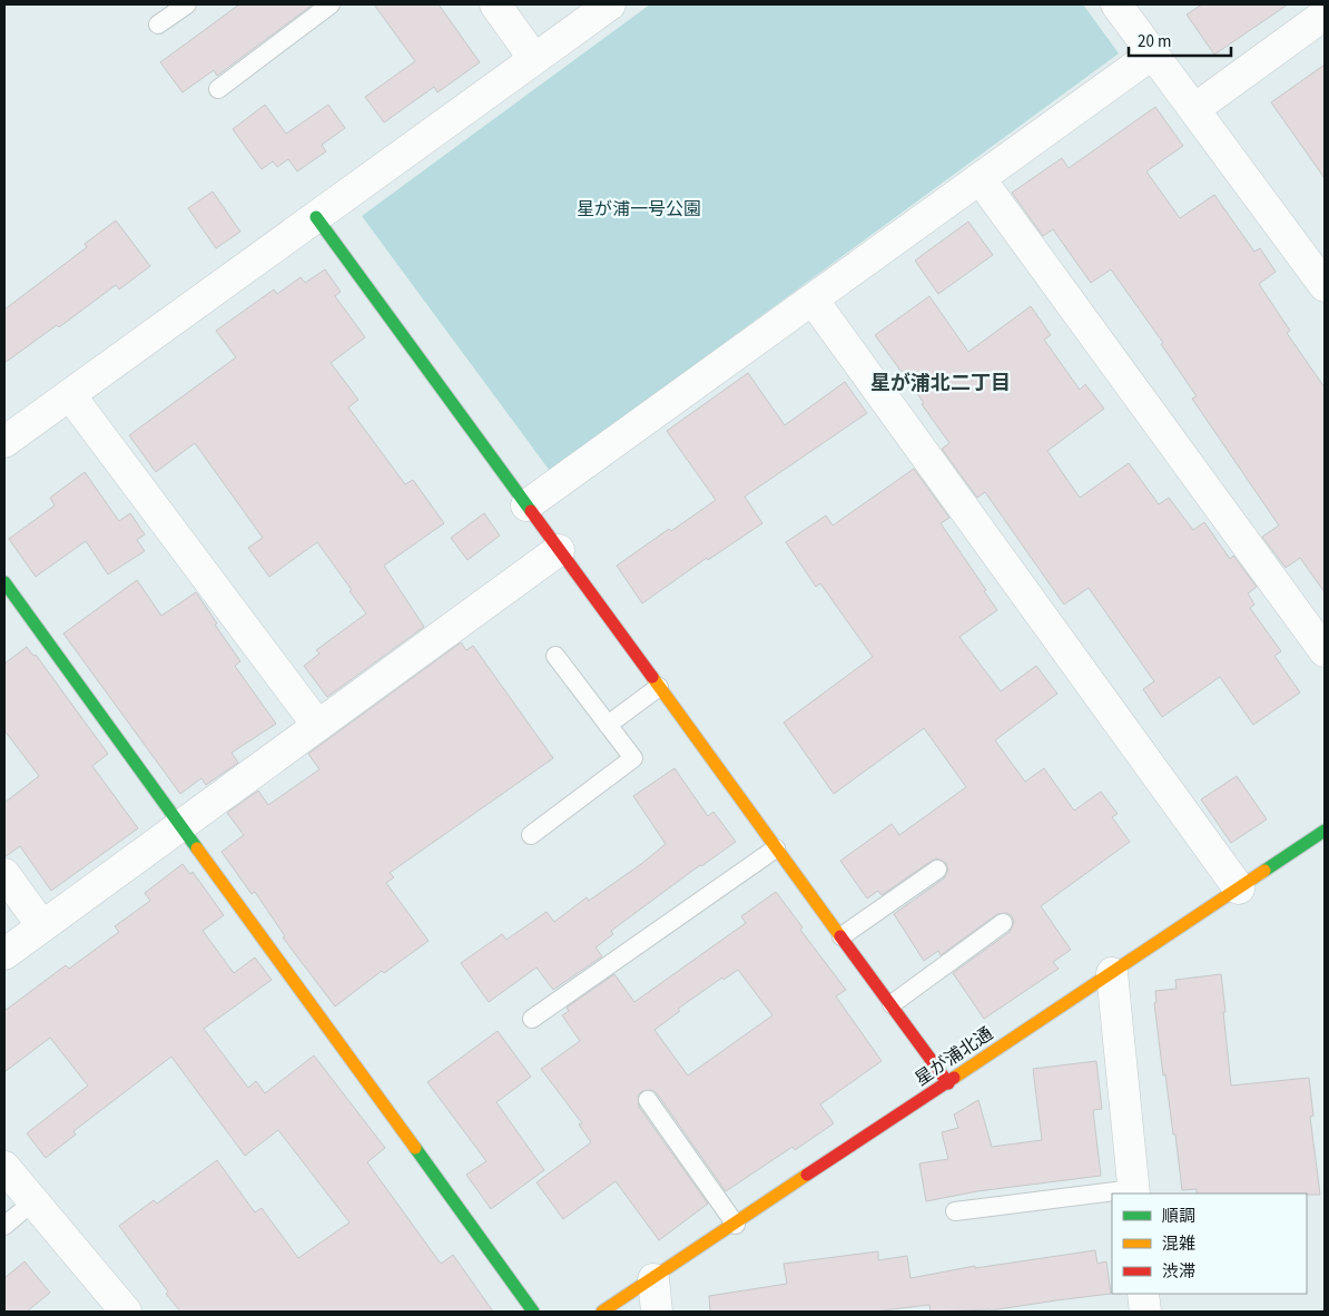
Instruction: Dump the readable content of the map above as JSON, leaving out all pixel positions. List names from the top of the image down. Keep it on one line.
{"streets":{"street":["星が浦北通"]},"districts":["星が浦北二丁目"],"parks":["星が浦一号公園"],"legend":["順調","混雑","渋滞"],"scale_bar":"20 m"}
